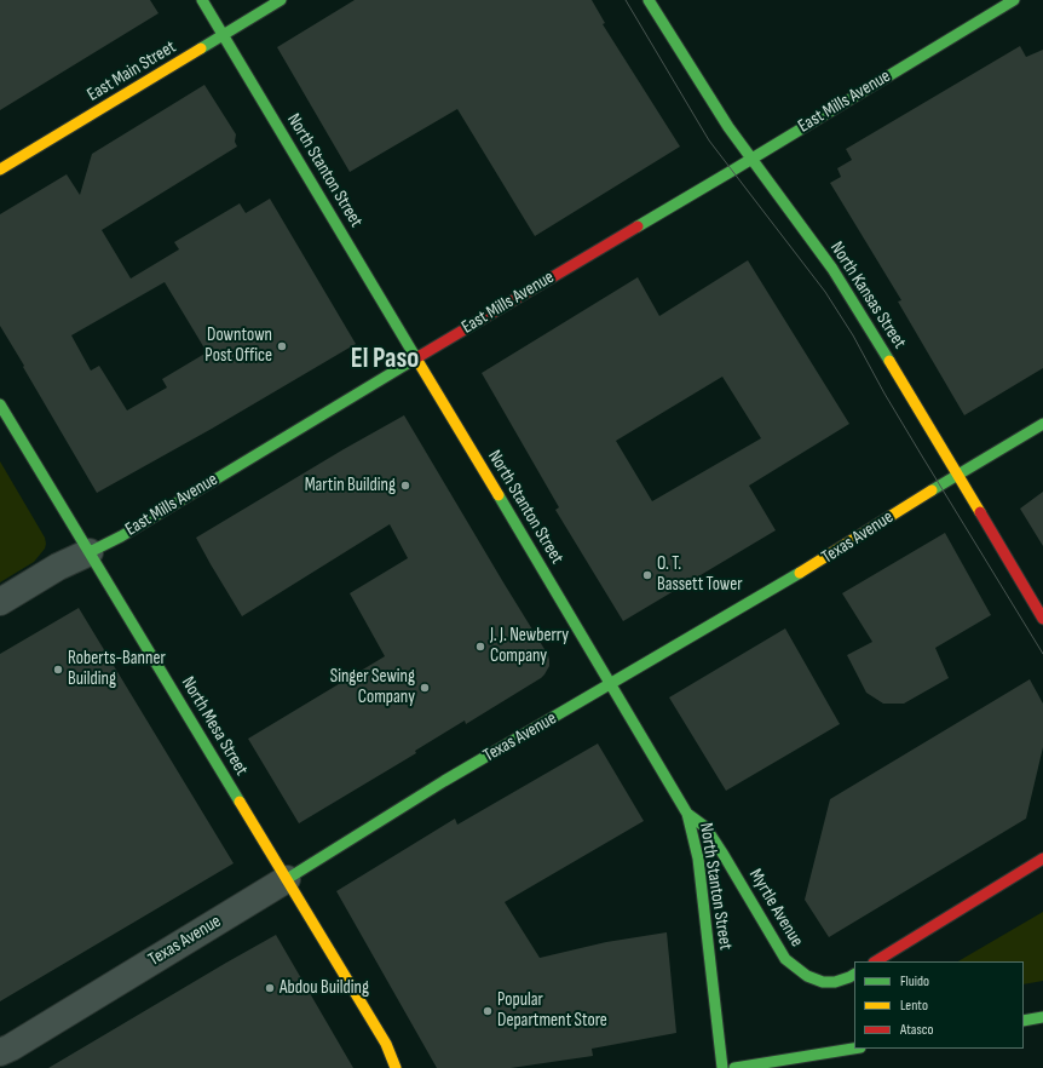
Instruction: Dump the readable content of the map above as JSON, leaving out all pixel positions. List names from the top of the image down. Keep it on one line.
{"streets":{"street":["East Main Street","East Mills Avenue","North Stanton Street","North Kansas Street","Texas Avenue","North Mesa Street","Myrtle Avenue"]},"crossings":[["East Main Street","North Stanton Street"],["East Mills Avenue","North Stanton Street"],["East Mills Avenue","North Kansas Street"],["East Mills Avenue","North Mesa Street"],["North Stanton Street","Texas Avenue"],["North Stanton Street","Myrtle Avenue"],["North Kansas Street","Texas Avenue"],["Texas Avenue","North Mesa Street"]],"districts":["El Paso"],"places":["Downtown Post Office","Martin Building","O. T. Bassett Tower","J. J. Newberry Company","Roberts-Banner Building","Singer Sewing Company","Abdou Building","Popular Department Store"],"legend":["Fluido","Lento","Atasco"]}
